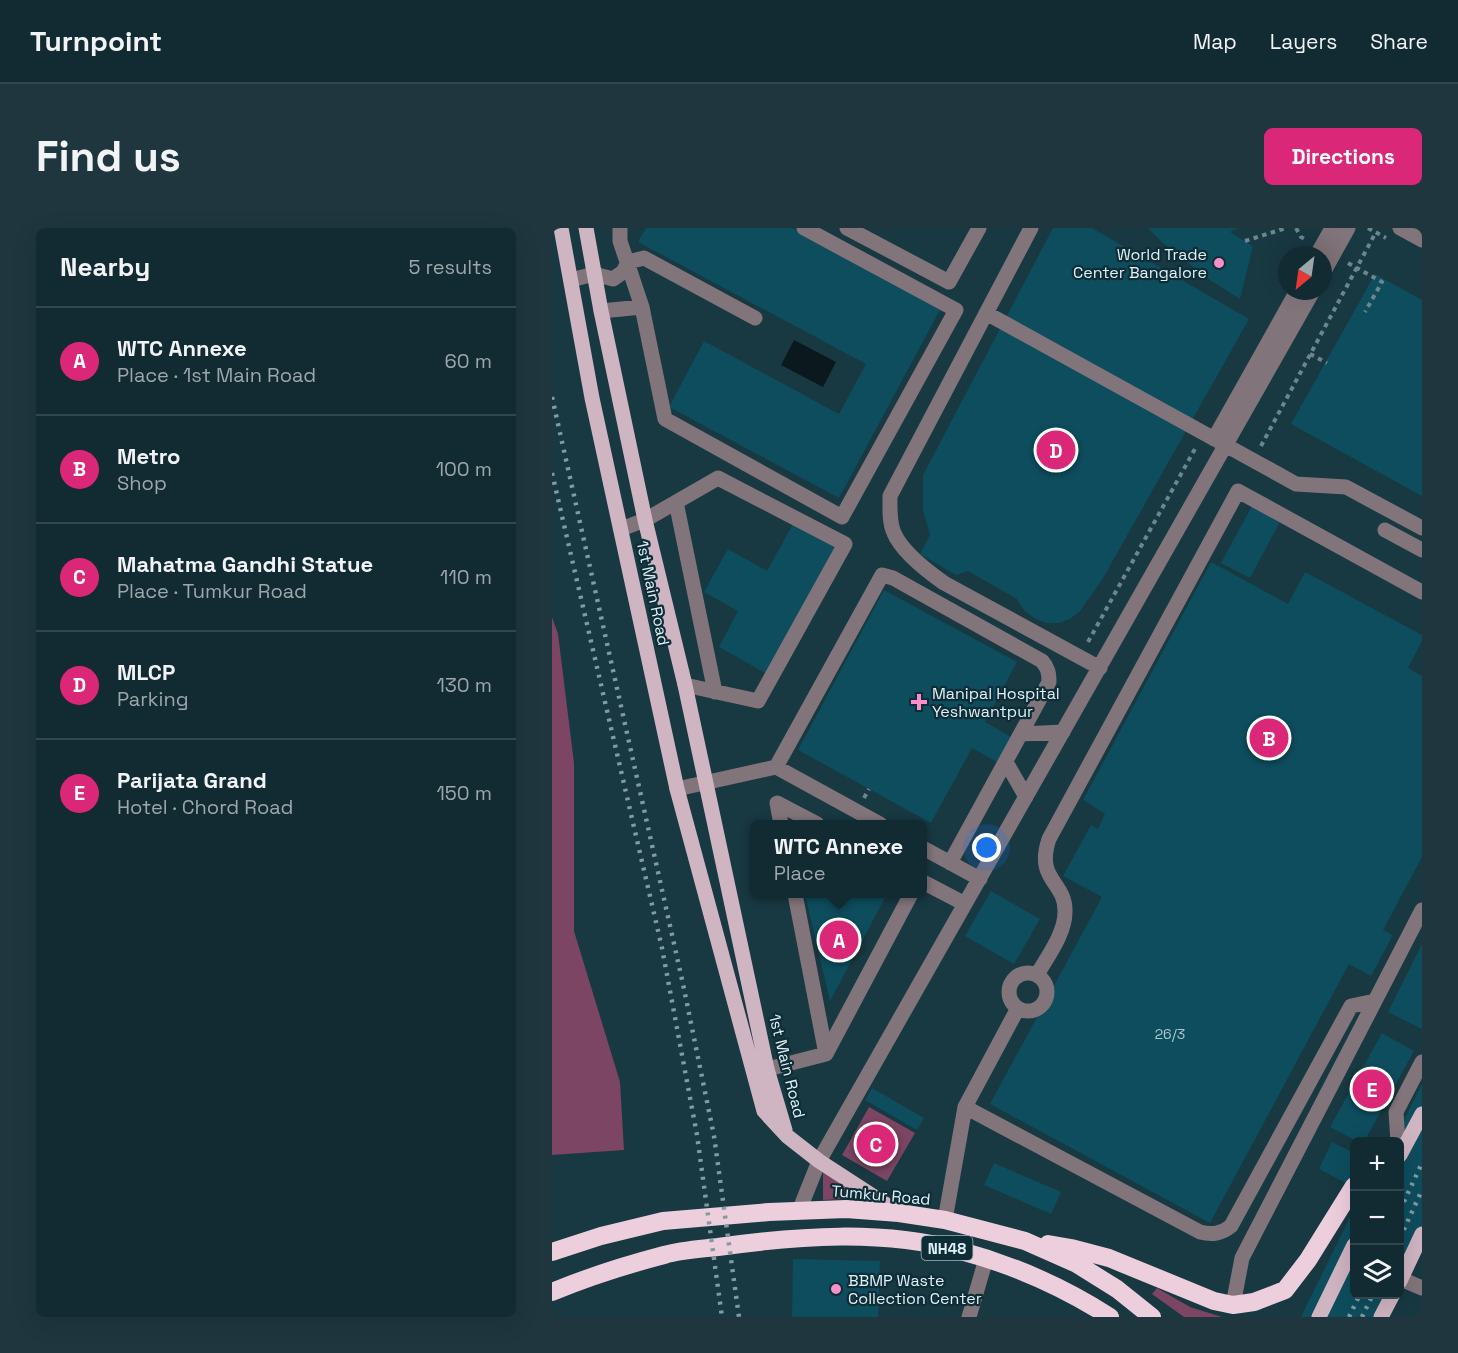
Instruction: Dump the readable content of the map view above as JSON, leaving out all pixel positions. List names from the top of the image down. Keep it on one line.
{"streets":{"highway":["Tumkur Road","NH48"],"main road":["1st Main Road"]},"places":{"other":["World Trade Center Bangalore","BBMP Waste Collection Center"],"health":["Manipal Hospital Yeshwantpur"]},"house_numbers":["26/3"],"north":"bottom left","page":{"header":"Turnpoint","nav":["Map","Layers","Share"],"buttons":"Directions","title":"Find us","heading":["Nearby","5 results"],"list":[{"mark":"A","name":"WTC Annexe","note":"Place · 1st Main Road","value":"60 m"},{"mark":"B","name":"Metro","note":"Shop","value":"100 m"},{"mark":"C","name":"Mahatma Gandhi Statue","note":"Place · Tumkur Road","value":"110 m"},{"mark":"D","name":"MLCP","note":"Parking","value":"130 m"},{"mark":"E","name":"Parijata Grand","note":"Hotel · Chord Road","value":"150 m"}],"pins":["D","B","A","E","C"],"popup":["WTC Annexe","Place"],"map_buttons":["+","−"]}}
